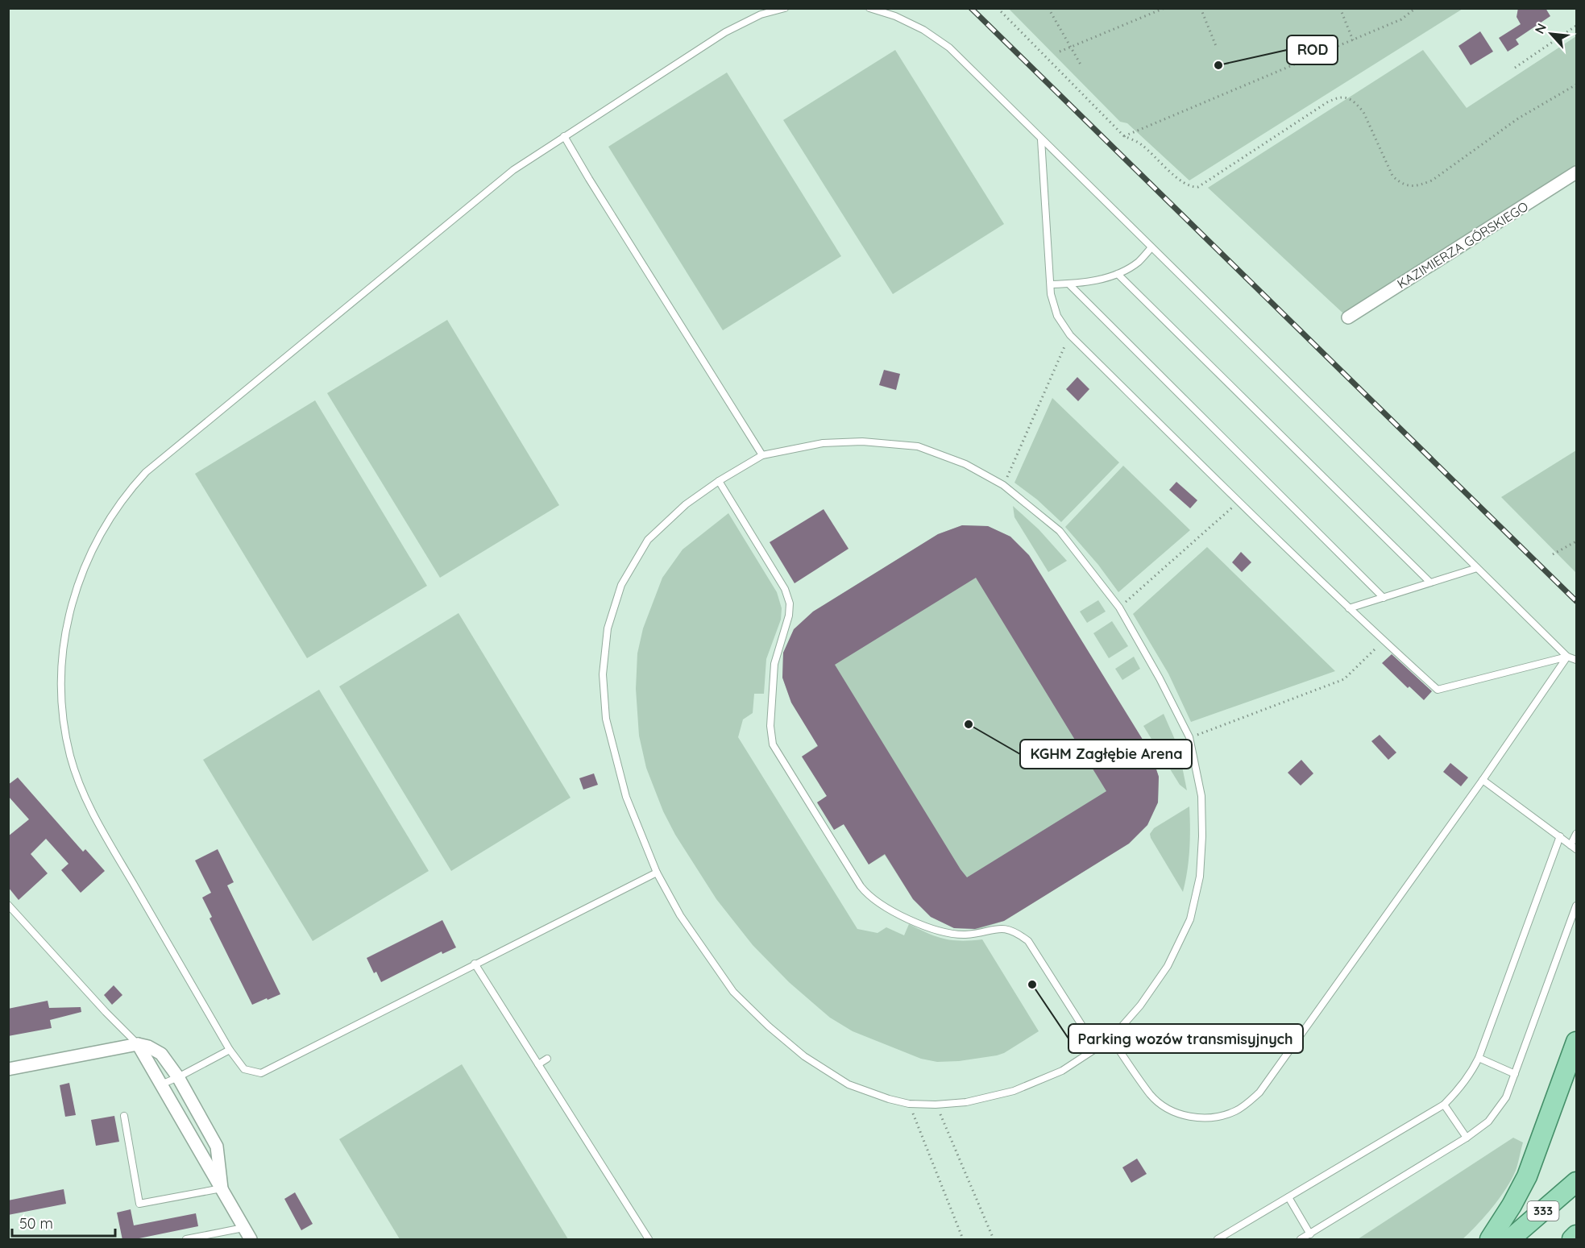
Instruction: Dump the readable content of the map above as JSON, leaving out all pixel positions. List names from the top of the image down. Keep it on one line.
{"streets":{"main road":["333"],"street":["KAZIMIERZA GÓRSKIEGO"]},"places":["ROD","KGHM Zagłębie Arena","Parking wozów transmisyjnych"],"scale_bar":"50 m","north":"top left"}
